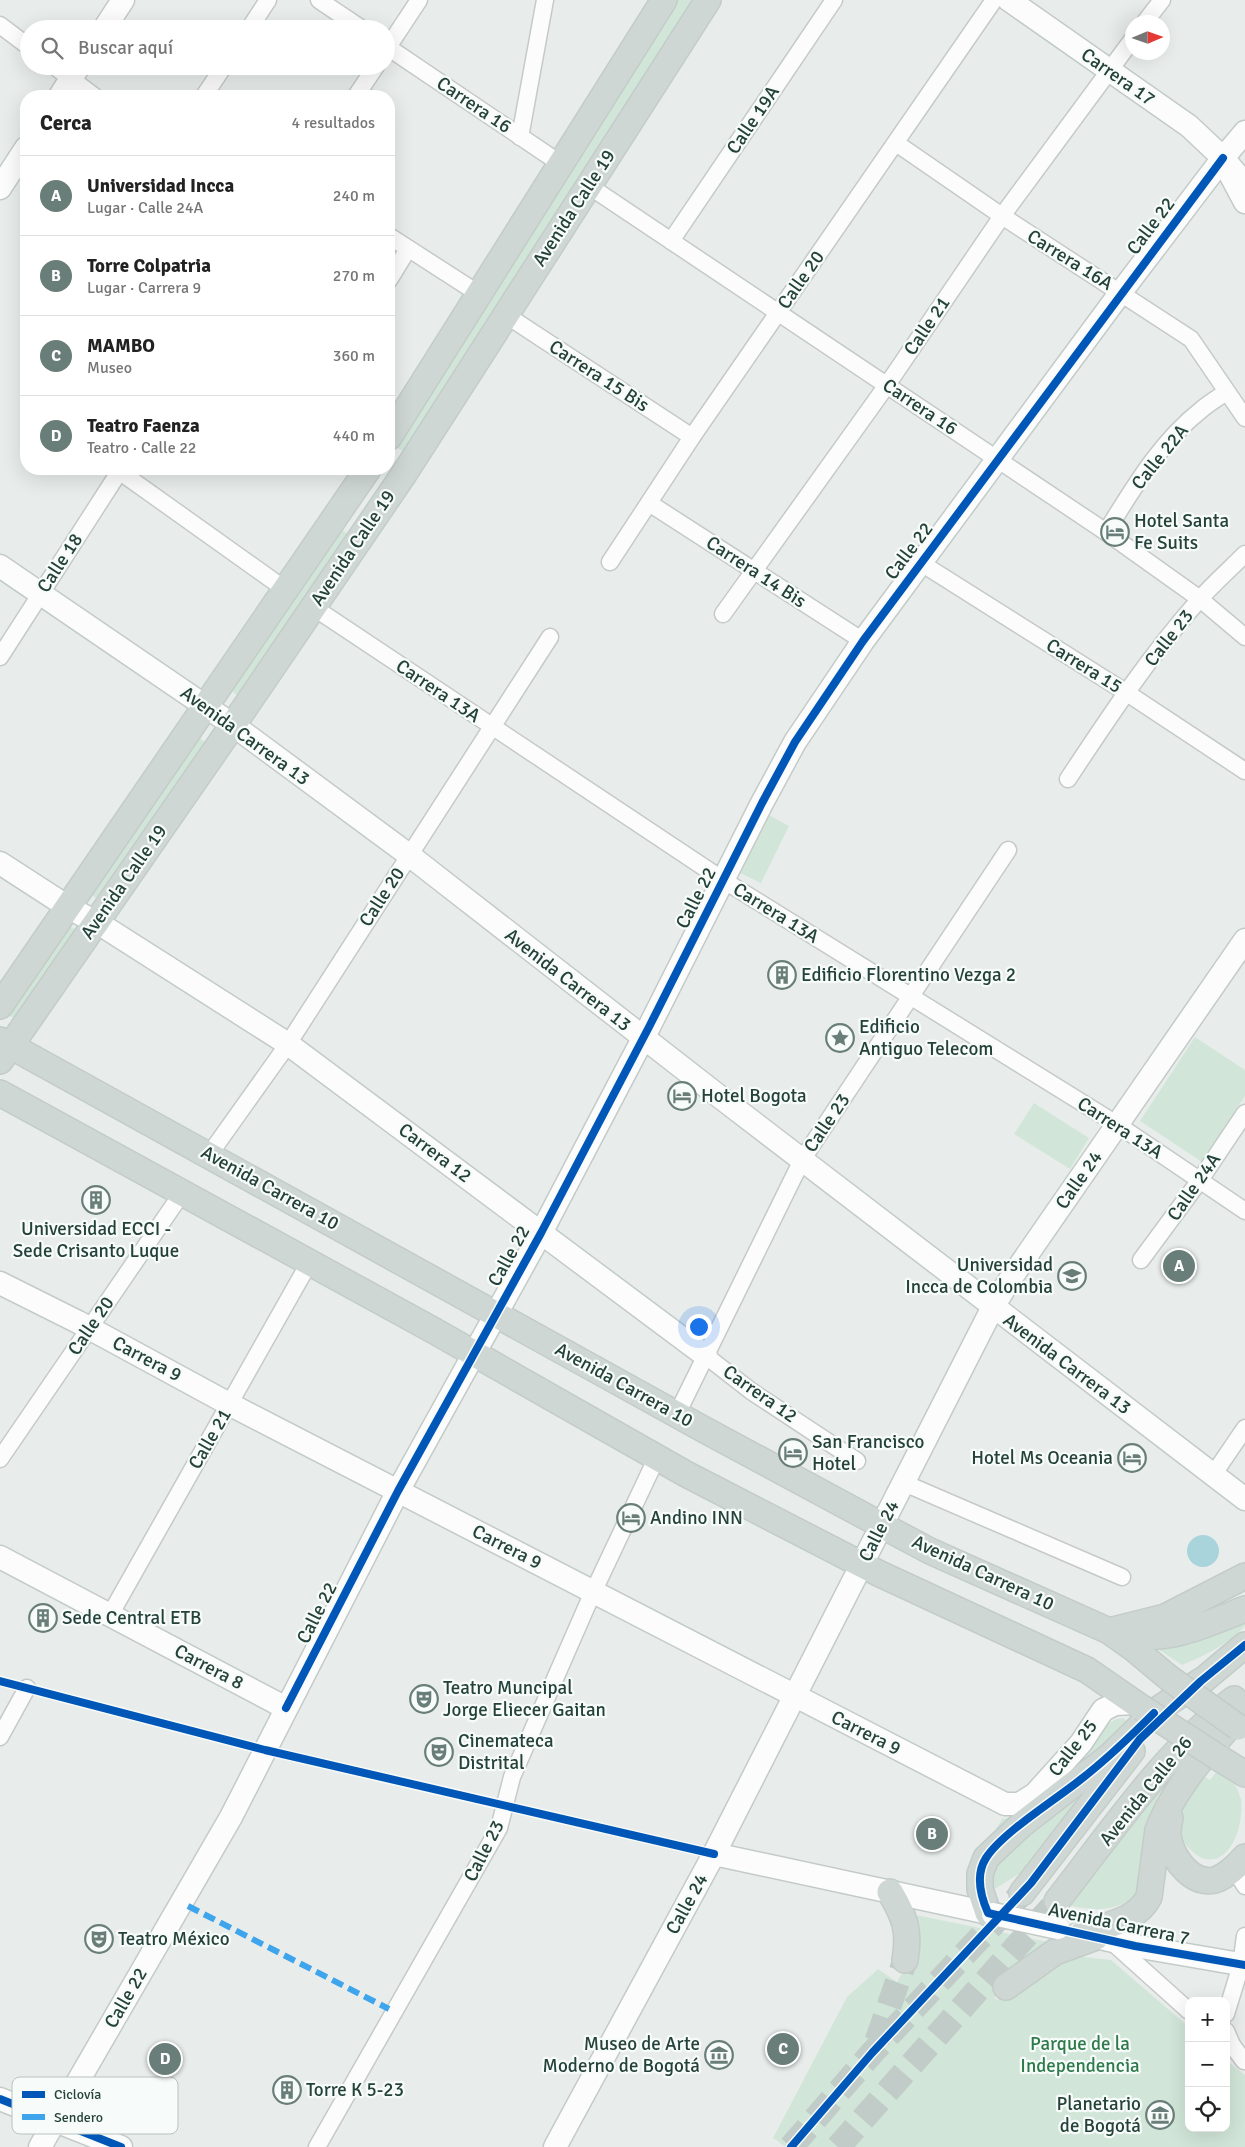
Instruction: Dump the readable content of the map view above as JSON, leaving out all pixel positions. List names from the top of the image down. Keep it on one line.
{"streets":{"main road":["Avenida Calle 19","Avenida Carrera 10","Avenida Calle 26"],"street":["Carrera 17","Carrera 16","Calle 19A","Calle 22","Carrera 16A","Calle 20","Calle 21","Carrera 15 Bis","Calle 22A","Calle 18","Carrera 14 Bis","Calle 23","Carrera 15","Carrera 13A","Avenida Carrera 13","Carrera 12","Calle 24","Calle 24A","Carrera 9","Carrera 8","Calle 25","Avenida Carrera 7"]},"crossings":[["Carrera 17","Calle 22"],["Carrera 17","Calle 21"],["Carrera 16","Calle 19A"],["Carrera 16","Avenida Calle 19"],["Carrera 16","Calle 22"],["Carrera 16","Calle 20"],["Carrera 16","Calle 21"],["Carrera 16","Calle 22A"],["Carrera 16","Calle 23"],["Avenida Calle 19","Carrera 15 Bis"],["Avenida Calle 19","Carrera 13A"],["Avenida Calle 19","Avenida Carrera 13"],["Avenida Calle 19","Carrera 12"],["Avenida Calle 19","Avenida Carrera 10"],["Calle 22","Carrera 16A"],["Calle 22","Carrera 14 Bis"],["Calle 22","Carrera 15"],["Calle 22","Carrera 13A"],["Calle 22","Avenida Carrera 13"],["Calle 22","Carrera 12"],["Calle 22","Avenida Carrera 10"],["Calle 22","Carrera 9"],["Calle 22","Carrera 8"],["Carrera 16A","Calle 20"],["Carrera 16A","Calle 21"],["Carrera 16A","Calle 22A"],["Calle 20","Carrera 15 Bis"],["Calle 20","Carrera 14 Bis"],["Calle 20","Carrera 13A"],["Calle 20","Avenida Carrera 13"],["Calle 20","Carrera 12"],["Calle 20","Avenida Carrera 10"],["Calle 20","Carrera 9"],["Calle 21","Carrera 14 Bis"],["Calle 21","Carrera 9"],["Calle 21","Carrera 8"],["Calle 18","Avenida Carrera 13"],["Calle 23","Carrera 15"],["Calle 23","Carrera 13A"],["Calle 23","Avenida Carrera 13"],["Calle 23","Carrera 12"],["Calle 23","Avenida Carrera 10"],["Calle 23","Carrera 9"],["Carrera 13A","Calle 24"],["Carrera 13A","Calle 24A"],["Avenida Carrera 13","Calle 24"],["Calle 24","Avenida Carrera 10"],["Calle 24","Carrera 9"],["Calle 24","Avenida Carrera 7"],["Carrera 9","Calle 25"]],"parks":["Parque de la Independencia"],"places":{"hotel":["Hotel Santa Fe Suits","Hotel Bogota","San Francisco Hotel","Hotel Ms Oceania","Andino INN"],"building":["Edificio Florentino Vezga 2","Universidad ECCI - Sede Crisanto Luque","Sede Central ETB","Torre K 5-23"],"place":["Edificio Antiguo Telecom"],"school or university":["Universidad Incca de Colombia"],"theatre":["Teatro Muncipal Jorge Eliecer Gaitan","Cinemateca Distrital","Teatro México"],"museum":["Museo de Arte Moderno de Bogotá","Planetario de Bogotá"]},"legend":["Ciclovía","Sendero"],"north":"right","page":{"search":"Buscar aquí","heading":["Cerca","4 resultados"],"list":[{"mark":"A","name":"Universidad Incca","note":"Lugar · Calle 24A","value":"240 m"},{"mark":"B","name":"Torre Colpatria","note":"Lugar · Carrera 9","value":"270 m"},{"mark":"C","name":"MAMBO","note":"Museo","value":"360 m"},{"mark":"D","name":"Teatro Faenza","note":"Teatro · Calle 22","value":"440 m"}],"pins":["A","B","C","D"],"map_buttons":["+","−"]}}
